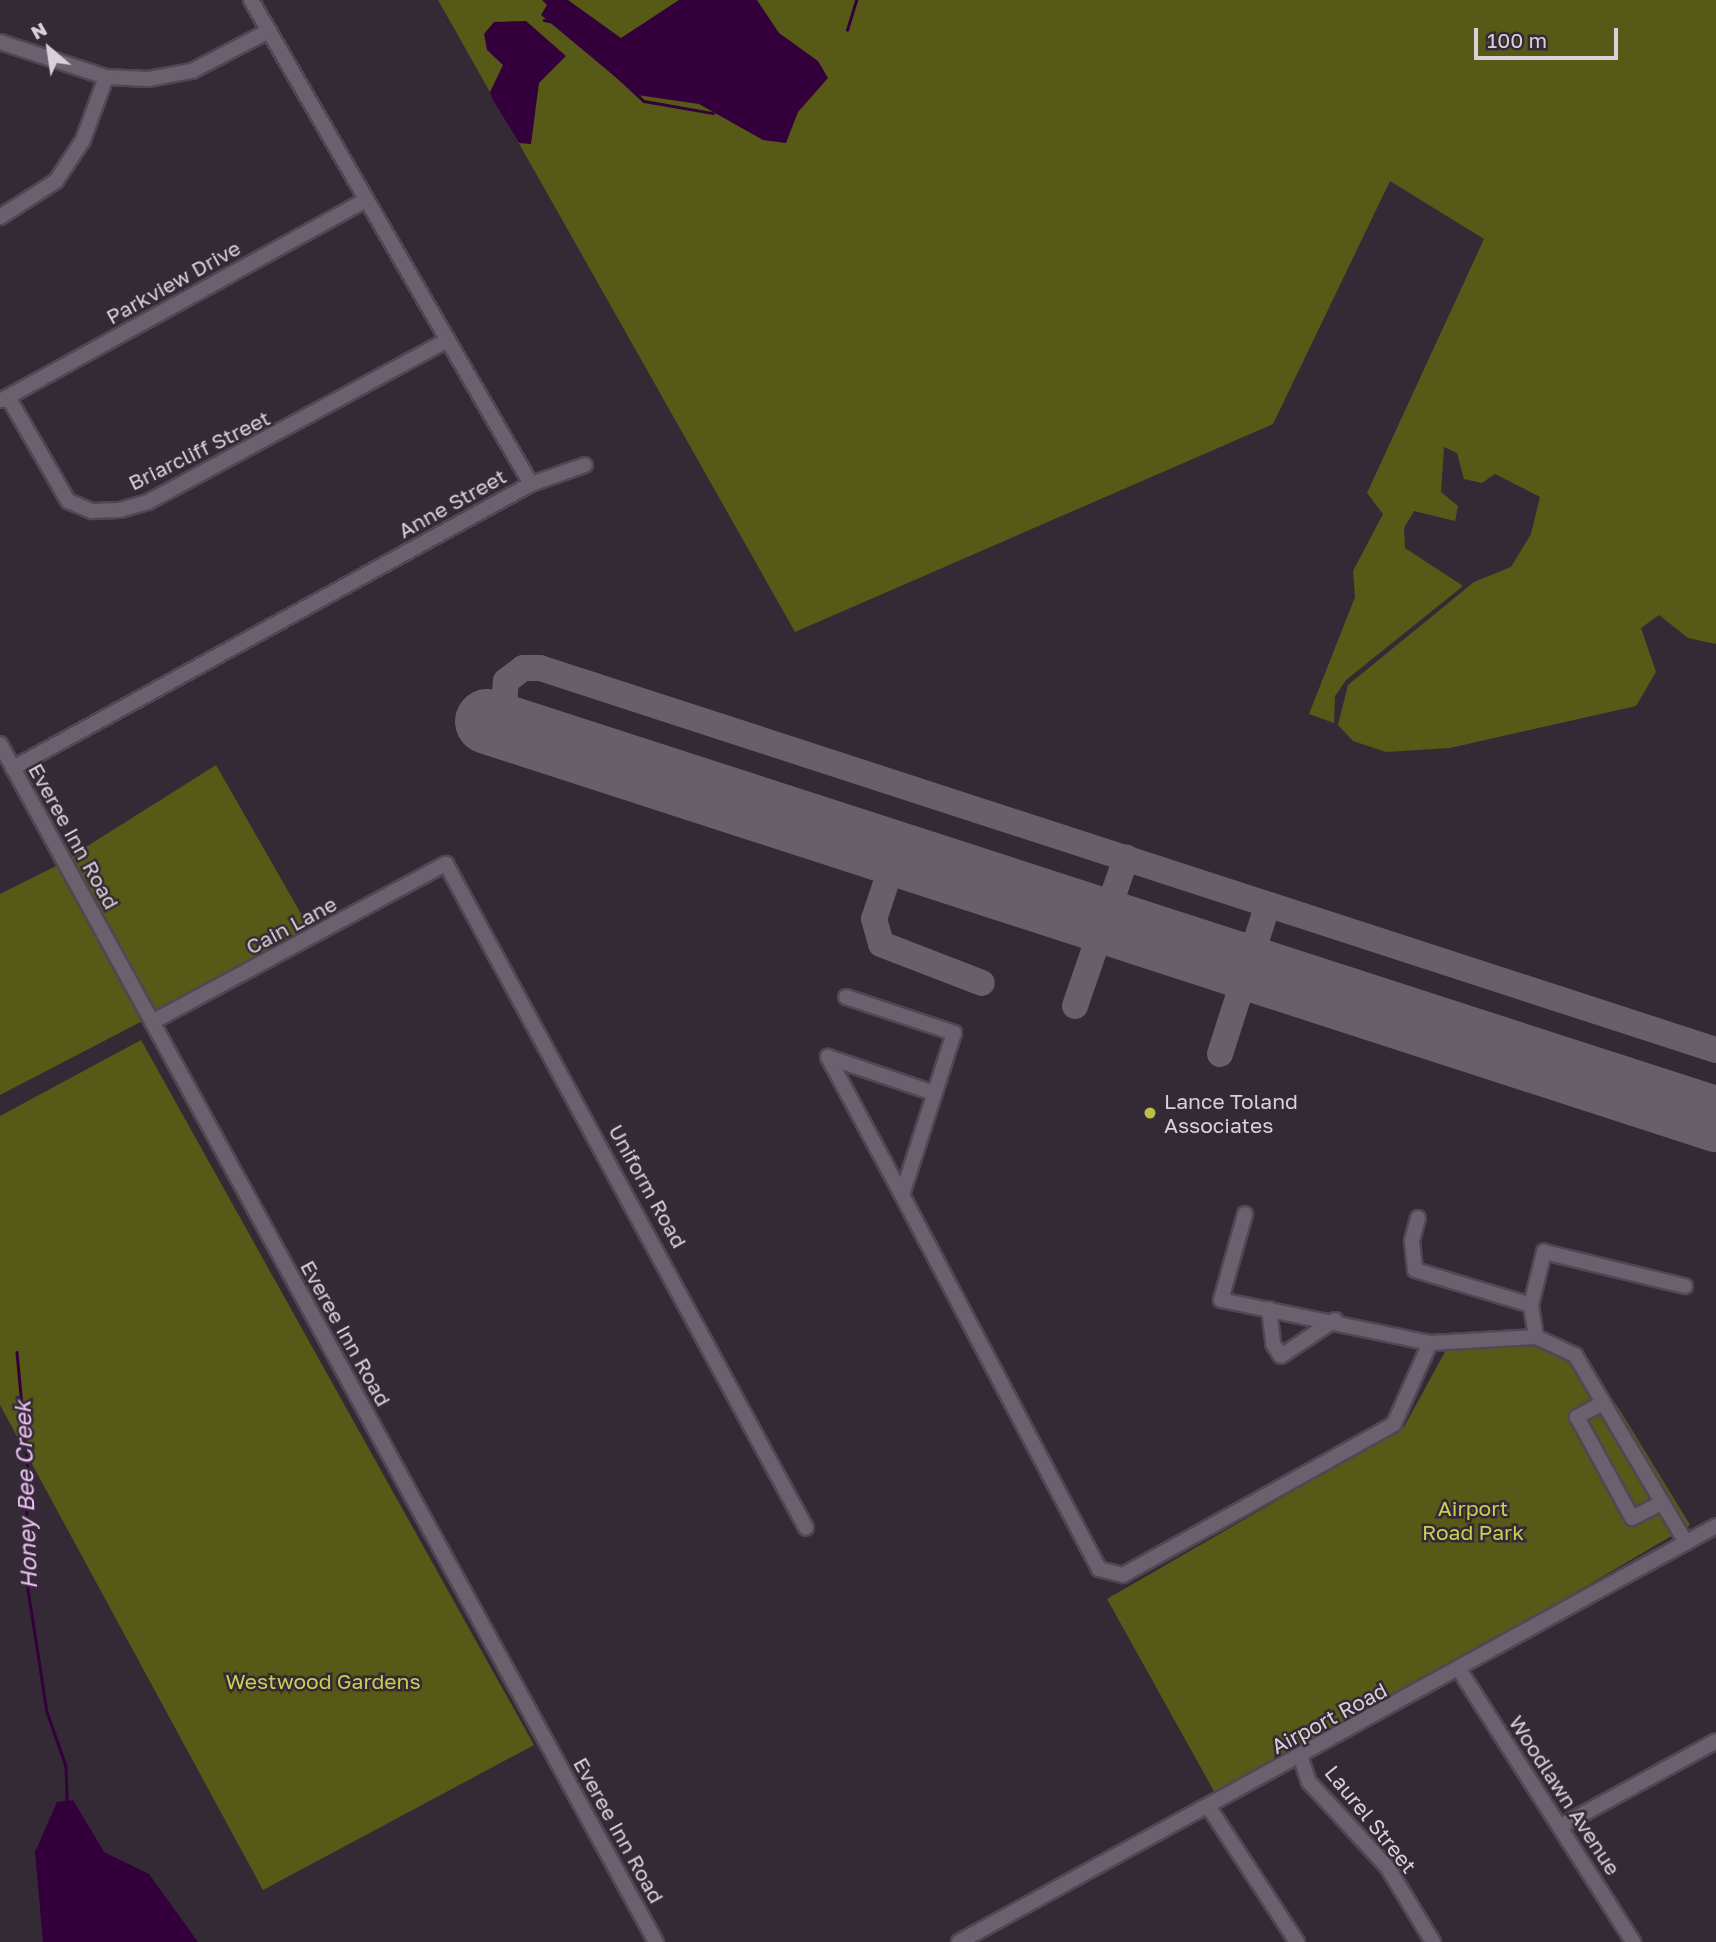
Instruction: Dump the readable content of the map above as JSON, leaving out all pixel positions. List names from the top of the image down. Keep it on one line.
{"streets":{"street":["Parkview Drive","Briarcliff Street","Anne Street","Everee Inn Road","Cain Lane","Uniform Road","Airport Road","Woodlawn Avenue","Laurel Street"]},"crossings":[["Parkview Drive","Briarcliff Street"],["Parkview Drive","Anne Street"],["Briarcliff Street","Anne Street"],["Anne Street","Everee Inn Road"],["Everee Inn Road","Cain Lane"],["Cain Lane","Uniform Road"],["Airport Road","Woodlawn Avenue"],["Airport Road","Laurel Street"]],"water":["Honey Bee Creek"],"parks":["Airport Road Park","Westwood Gardens"],"places":["Lance Toland Associates"],"scale_bar":"100 m","north":"top left"}
